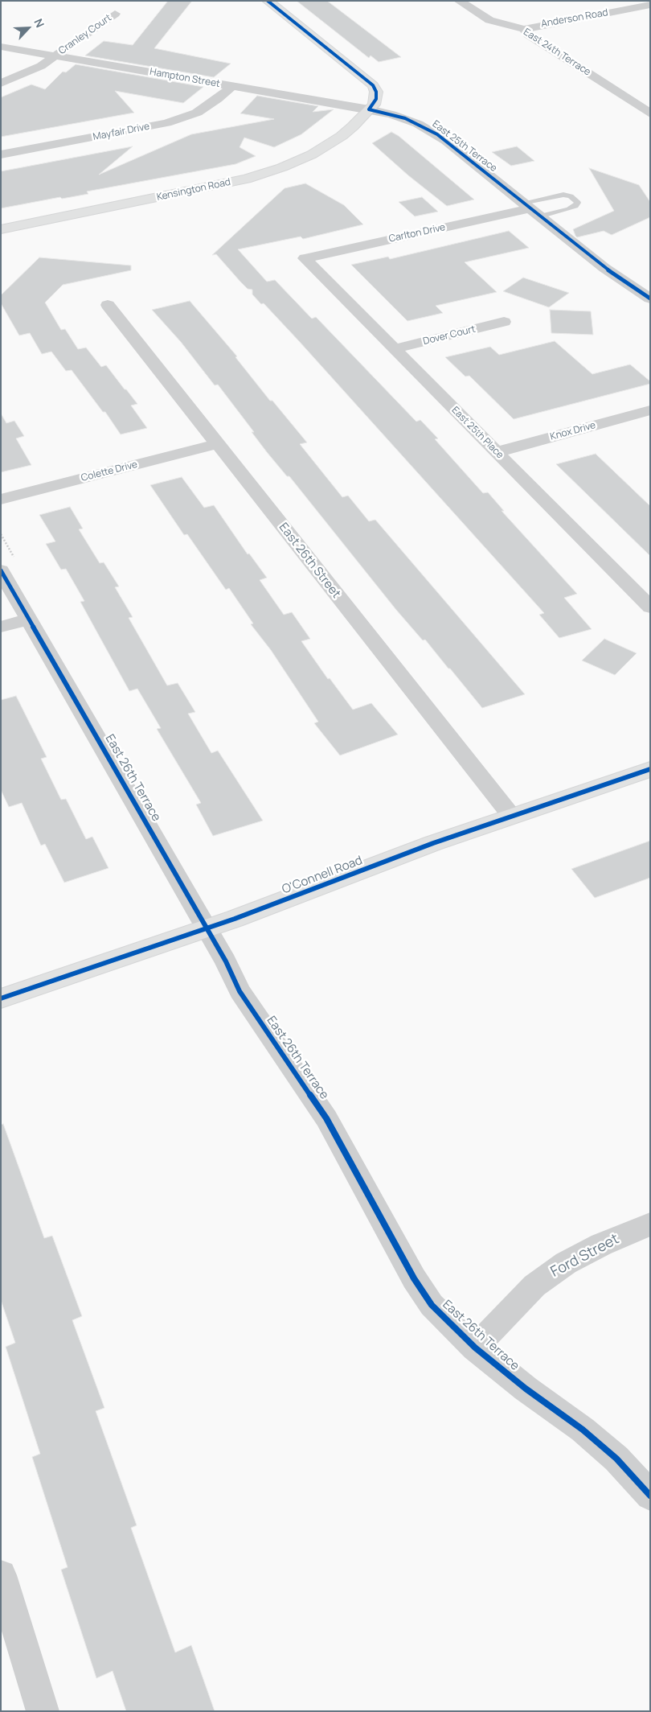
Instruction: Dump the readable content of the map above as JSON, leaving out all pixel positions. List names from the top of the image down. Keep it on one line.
{"streets":{"street":["Anderson Road","Cranley Court","East 24th Terrace","Hampton Street","Mayfair Drive","East 25th Terrace","Kensington Road","Carlton Drive","Dover Court","Knox Drive","East 25th Place","Colette Drive","East 26th Street","East 26th Terrace","O'Connell Road","Ford Street"]},"crossings":[["Anderson Road","East 24th Terrace"],["Cranley Court","Hampton Street"],["Hampton Street","Mayfair Drive"],["Hampton Street","East 25th Terrace"],["Hampton Street","Kensington Road"],["East 25th Terrace","Kensington Road"],["East 25th Terrace","Carlton Drive"],["Carlton Drive","East 25th Place"],["Dover Court","East 25th Place"],["Knox Drive","East 25th Place"],["Colette Drive","East 26th Street"],["East 26th Street","O'Connell Road"],["East 26th Terrace","O'Connell Road"],["East 26th Terrace","Ford Street"]],"north":"top right"}
